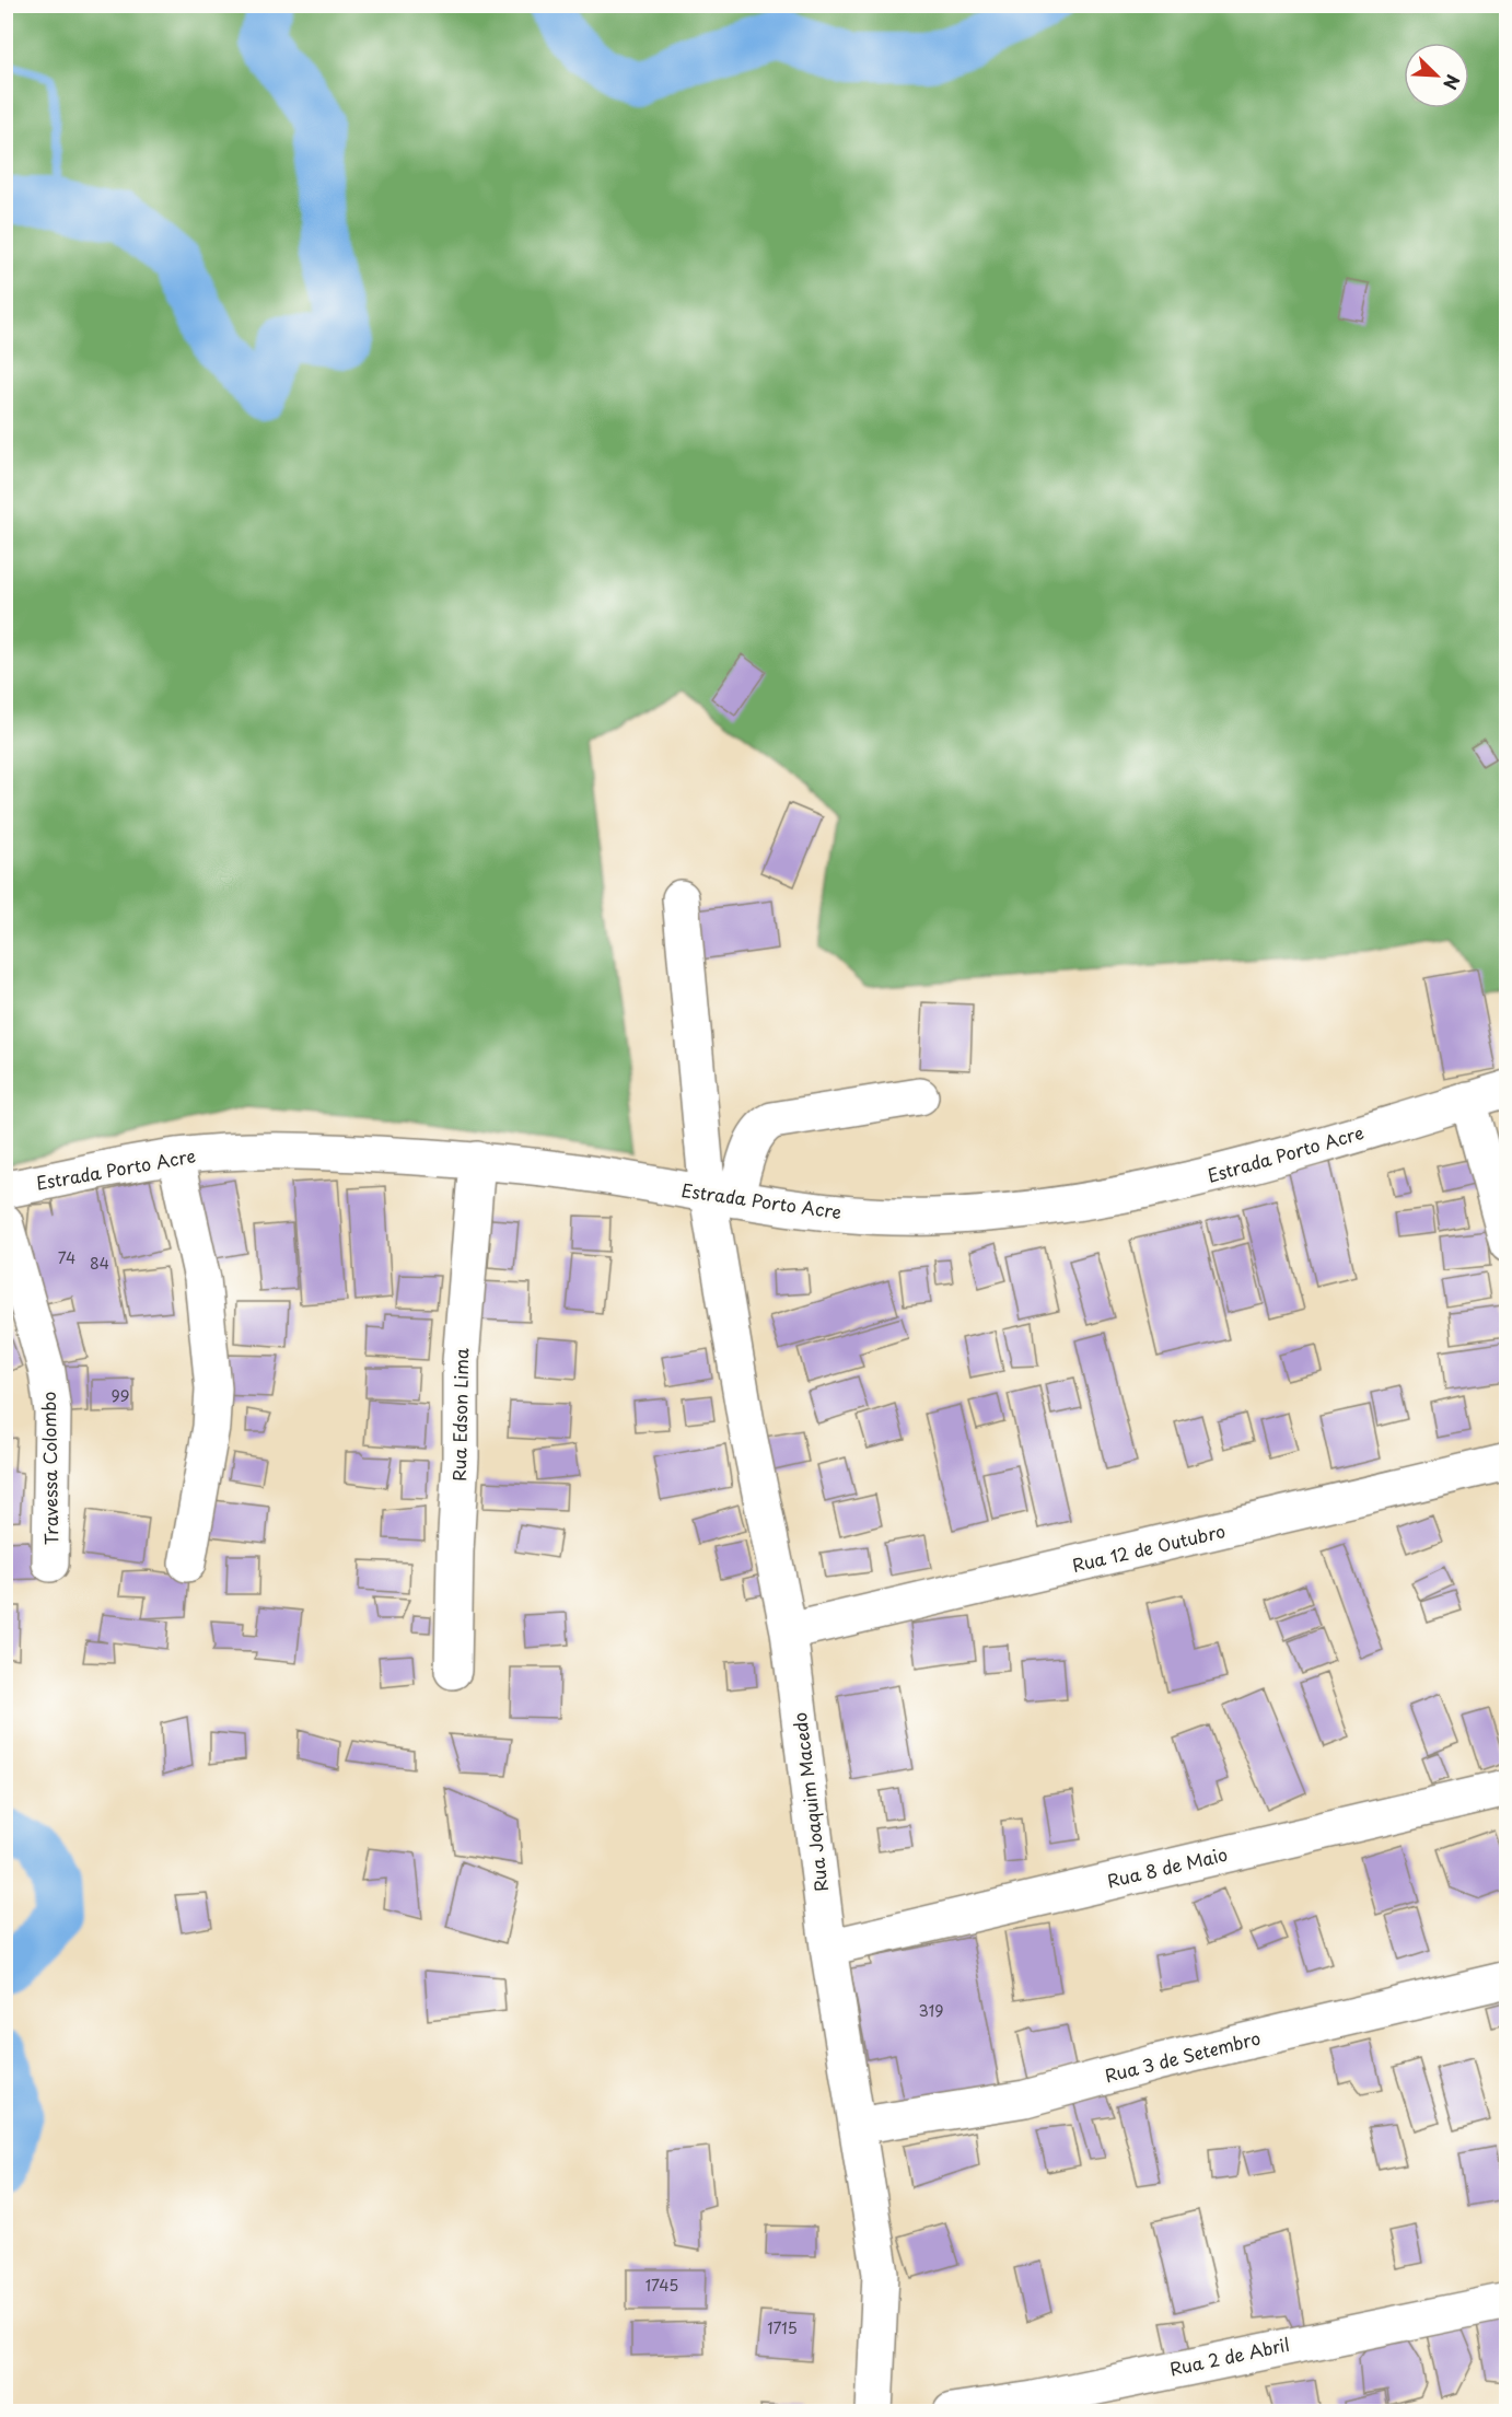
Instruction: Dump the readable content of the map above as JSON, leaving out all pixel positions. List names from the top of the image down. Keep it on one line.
{"streets":{"street":["Estrada Porto Acre","Rua Edson Lima","Travessa Colombo","Rua 12 de Outubro","Rua Joaquim Macedo","Rua 8 de Maio","Rua 3 de Setembro","Rua 2 de Abril"]},"crossings":[["Estrada Porto Acre","Rua Edson Lima"],["Estrada Porto Acre","Rua Joaquim Macedo"],["Rua 12 de Outubro","Rua Joaquim Macedo"],["Rua Joaquim Macedo","Rua 8 de Maio"],["Rua Joaquim Macedo","Rua 3 de Setembro"]],"house_numbers":["74","84","99","319","1745","1715"],"north":"bottom right"}
